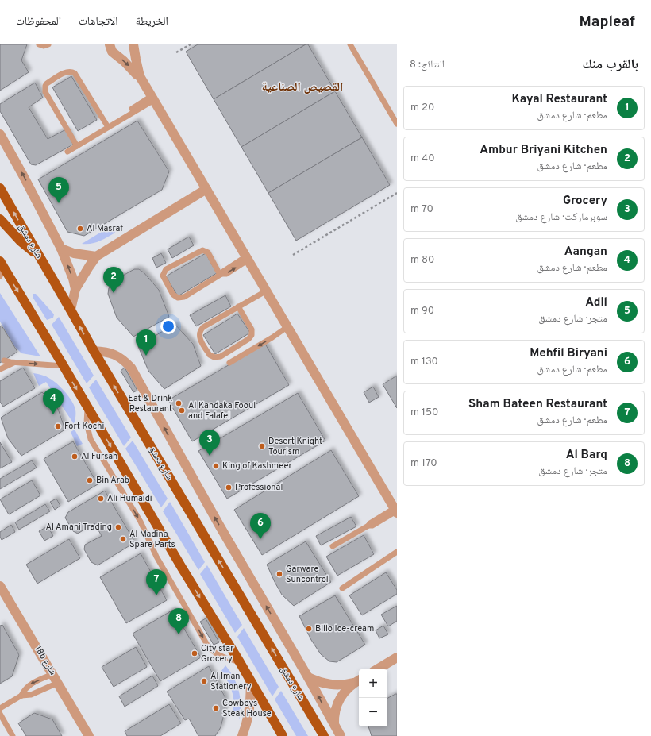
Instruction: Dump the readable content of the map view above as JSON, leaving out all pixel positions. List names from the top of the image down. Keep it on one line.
{"streets":{"main road":["شارع دمشق"],"street":["18b شارع"]},"districts":["القصيص الصناعية"],"places":["Al Masraf","Eat & Drink Restaurant","Al Kandaka Fooul and Falafel","Fort Kochi","Desert Knight Tourism","Al Fursah","King of Kashmeer","Bin Arab","Professional","Ali Humaidi","Al Amani Trading","Al Madina Spare Parts","Garware Suncontrol","Billo Ice-cream","City star Grocery","Al Iman Stationery","Cowboys Steak House"],"page":{"header":"Mapleaf","nav":["الخريطة","الاتجاهات","المحفوظات"],"heading":["بالقرب منك","النتائج: 8"],"list":[{"mark":"1","name":"Kayal Restaurant","note":"مطعم · شارع دمشق","value":"20 m"},{"mark":"2","name":"Ambur Briyani Kitchen","note":"مطعم · شارع دمشق","value":"40 m"},{"mark":"3","name":"Grocery","note":"سوبرماركت · شارع دمشق","value":"70 m"},{"mark":"4","name":"Aangan","note":"مطعم · شارع دمشق","value":"80 m"},{"mark":"5","name":"Adil","note":"متجر · شارع دمشق","value":"90 m"},{"mark":"6","name":"Mehfil Biryani","note":"مطعم · شارع دمشق","value":"130 m"},{"mark":"7","name":"Sham Bateen Restaurant","note":"مطعم · شارع دمشق","value":"150 m"},{"mark":"8","name":"Al Barq","note":"متجر · شارع دمشق","value":"170 m"}],"pins":["5","2","1","4","3","6","7","8"],"map_buttons":["+","−"]}}
